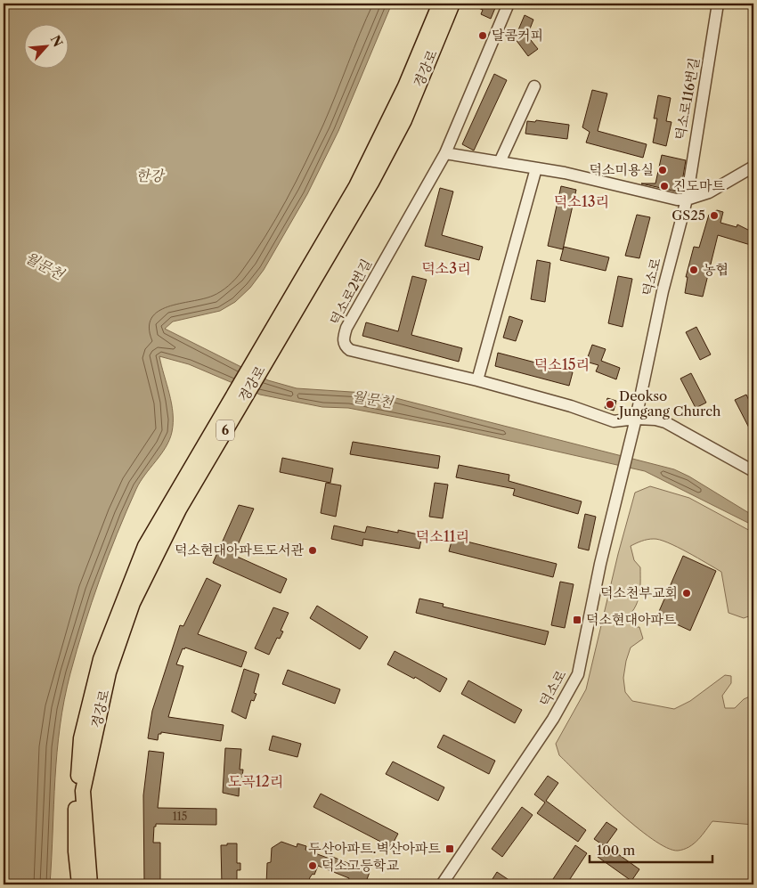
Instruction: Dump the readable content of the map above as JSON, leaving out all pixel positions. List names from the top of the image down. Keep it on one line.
{"streets":{"main road":["경강로","6"],"street":["덕소로116번길","덕소로","덕소로2번길"]},"crossings":[["덕소로116번길","덕소로"],["덕소로","덕소로2번길"]],"districts":["덕소13리","덕소3리","덕소15리","덕소11리","도곡12리"],"water":["한강","월문천"],"places":{"other":["달콤커피","덕소미용실","진도마트","GS25","농협","Deokso Jungang Church","덕소현대아파트도서관","덕소천부교회","덕소고등학교"],"transit":["덕소현대아파트","두산아파트.벽산아파트"]},"house_numbers":["115"],"scale_bar":"100 m","north":"top right"}
